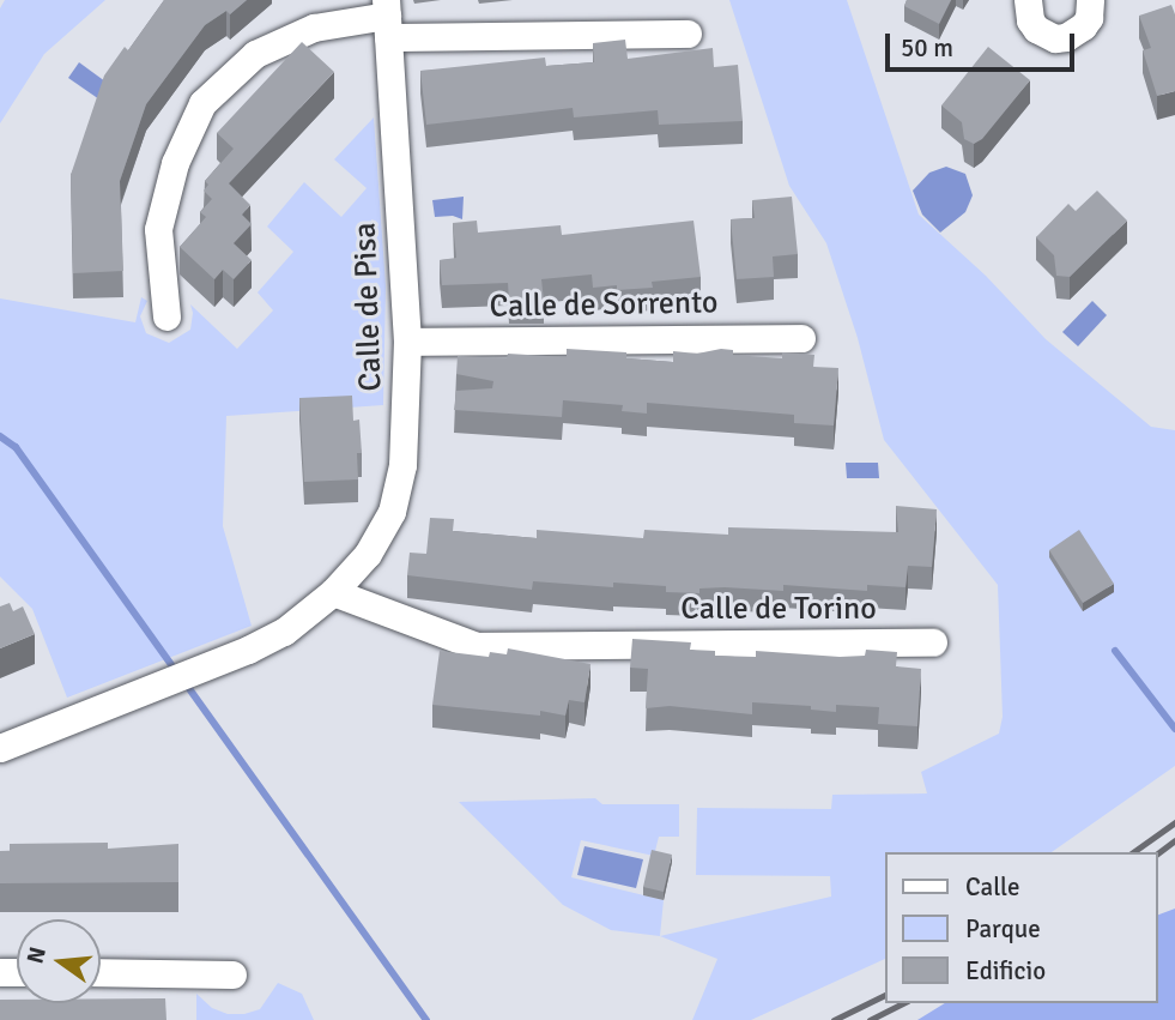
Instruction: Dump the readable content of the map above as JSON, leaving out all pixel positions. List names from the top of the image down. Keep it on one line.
{"streets":{"street":["Calle de Sorrento","Calle de Pisa","Calle de Torino"]},"crossings":[["Calle de Sorrento","Calle de Pisa"],["Calle de Pisa","Calle de Torino"]],"legend":["Calle","Parque","Edificio"],"scale_bar":"50 m","north":"left"}
